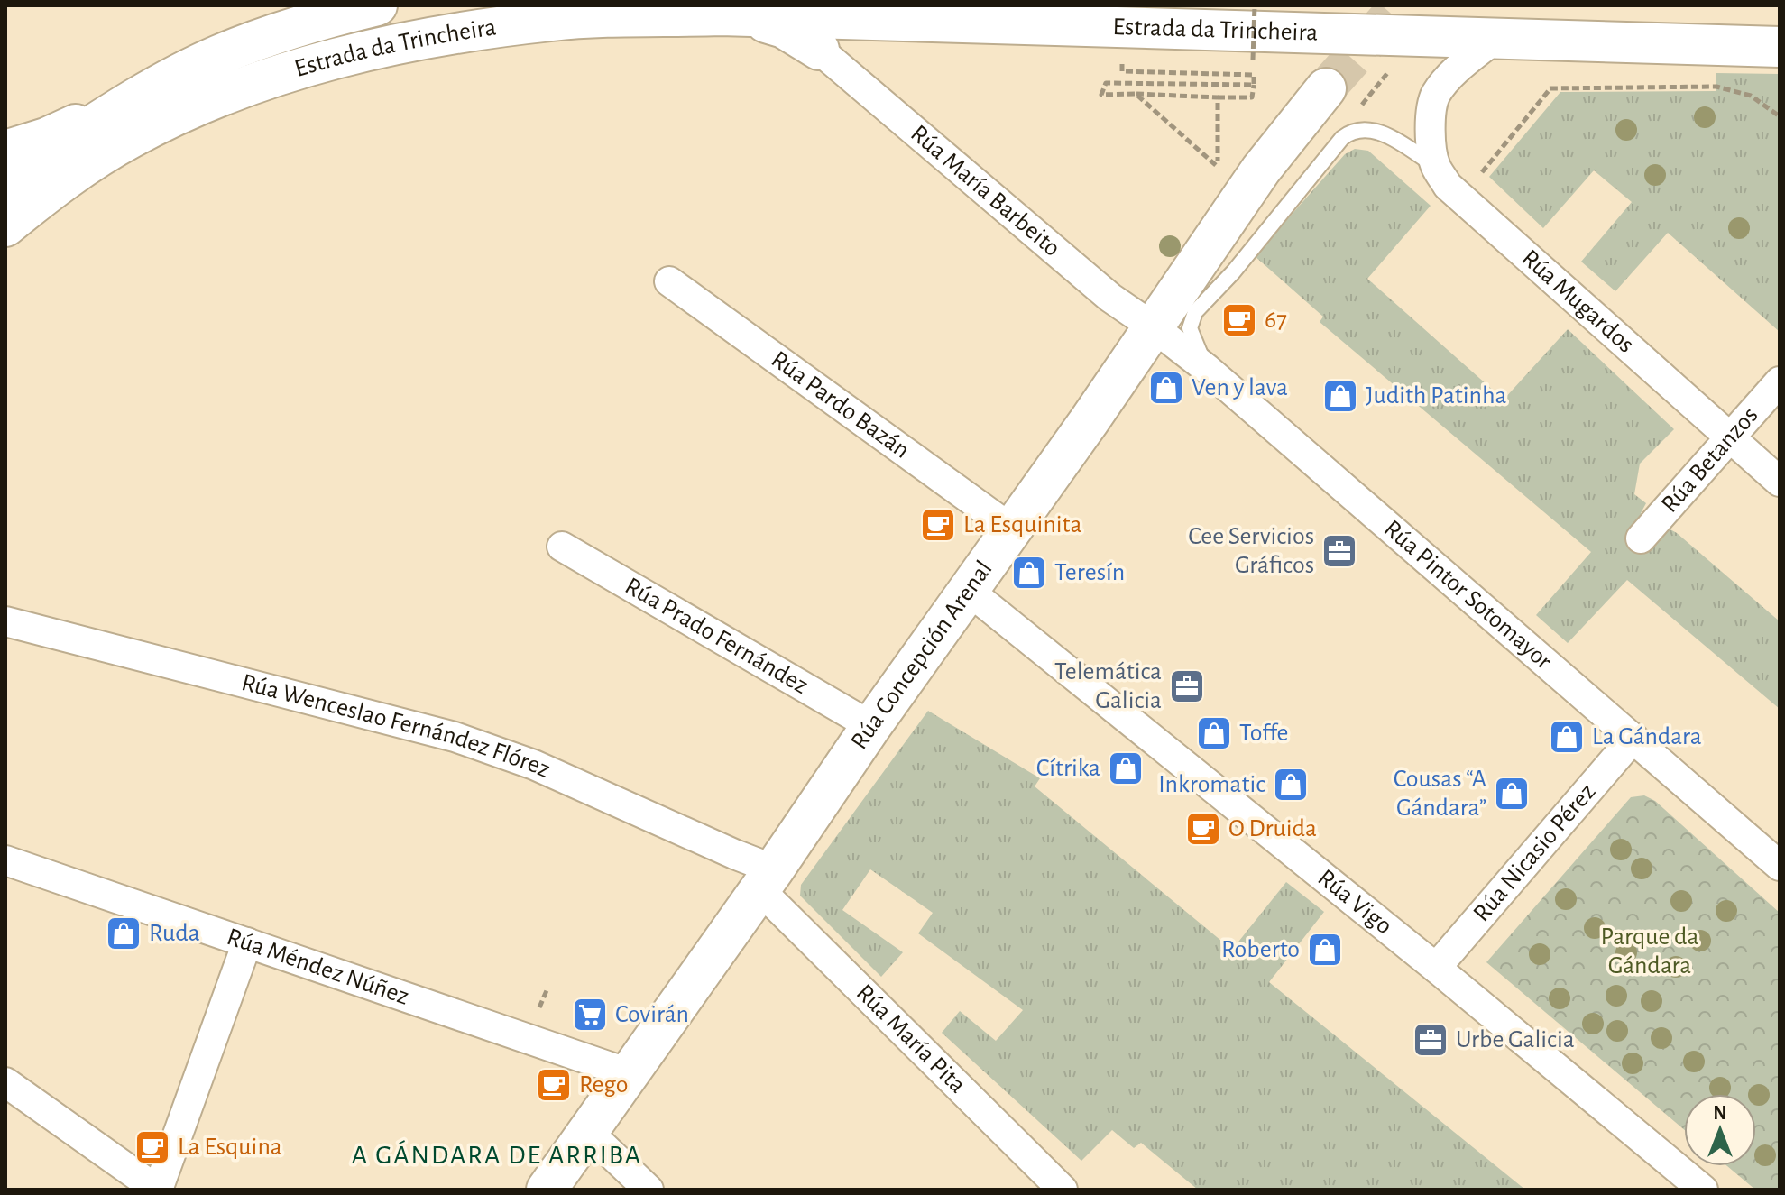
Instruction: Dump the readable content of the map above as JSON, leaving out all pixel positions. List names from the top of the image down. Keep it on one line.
{"streets":{"main road":["Estrada da Trincheira","Rúa Concepción Arenal"],"street":["Rúa María Barbeito","Rúa Mugardos","Rúa Pardo Bazán","Rúa Betanzos","Rúa Pintor Sotomayor","Rúa Prado Fernández","Rúa Wenceslao Fernández Flórez","Rúa Nicasio Pérez","Rúa Vigo","Rúa Méndez Núñez","Rúa María Pita"]},"crossings":[["Rúa María Barbeito","Rúa Pintor Sotomayor"],["Rúa María Barbeito","Rúa Concepción Arenal"],["Rúa Mugardos","Rúa Betanzos"],["Rúa Pardo Bazán","Rúa Concepción Arenal"],["Rúa Pintor Sotomayor","Rúa Concepción Arenal"],["Rúa Pintor Sotomayor","Rúa Nicasio Pérez"],["Rúa Prado Fernández","Rúa Concepción Arenal"],["Rúa Concepción Arenal","Rúa Wenceslao Fernández Flórez"],["Rúa Concepción Arenal","Rúa Vigo"],["Rúa Concepción Arenal","Rúa Méndez Núñez"],["Rúa Concepción Arenal","Rúa María Pita"],["Rúa Wenceslao Fernández Flórez","Rúa María Pita"],["Rúa Nicasio Pérez","Rúa Vigo"]],"districts":["A GÁNDARA DE ARRIBA"],"parks":["Parque da Gándara"],"places":{"cafe":["67","La Esquinita","O Druida","Rego","La Esquina"],"shop":["Ven y lava","Judith Patinha","Teresín","Toffe","La Gándara","Cítrika","Inkromatic","Cousas “A Gándara”","Ruda","Roberto"],"office":["Cee Servicios Gráficos","Telemática Galicia","Urbe Galicia"],"supermarket":["Covirán"]},"north":"top"}
